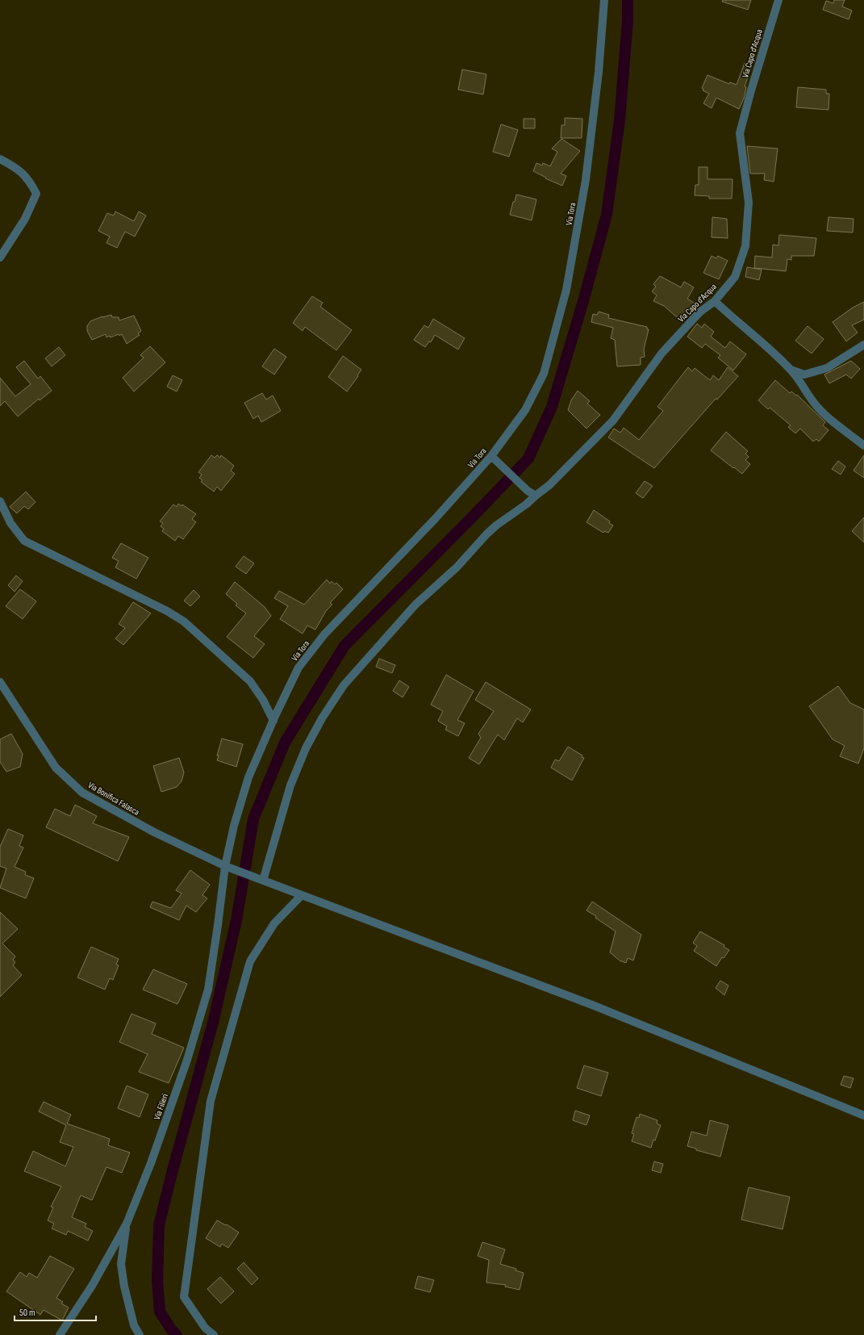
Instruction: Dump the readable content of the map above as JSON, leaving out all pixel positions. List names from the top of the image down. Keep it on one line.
{"streets":{"street":["Via Capo d'Acqua","Via Tora","Via Bonifica Falasca","Via Filieri"]},"crossings":[["Via Capo d'Acqua","Via Bonifica Falasca"],["Via Tora","Via Bonifica Falasca"],["Via Tora","Via Filieri"],["Via Bonifica Falasca","Via Filieri"]],"scale_bar":"50 m"}
